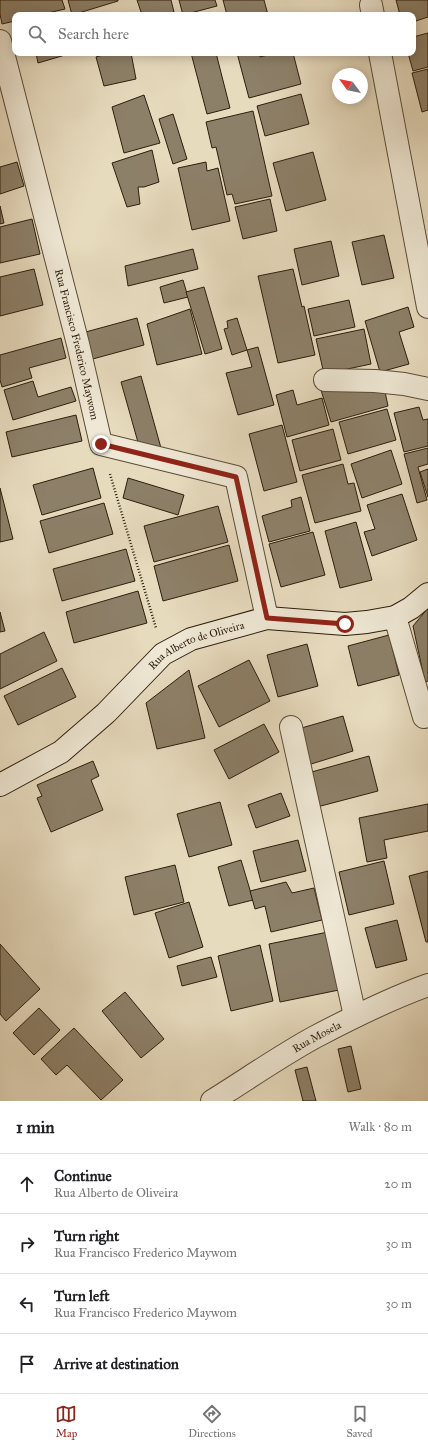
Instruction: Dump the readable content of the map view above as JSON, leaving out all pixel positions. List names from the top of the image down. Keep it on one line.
{"streets":{"street":["Rua Francisco Frederico Maywom","Rua Alberto de Oliveira","Rua Mosela"]},"north":"top left","page":{"search":"Search here","heading":["1 min","Walk · 80 m"],"list":[["Continue","Rua Alberto de Oliveira","20 m"],["Turn right","Rua Francisco Frederico Maywom","30 m"],["Turn left","Rua Francisco Frederico Maywom","30 m"],"Arrive at destination"],"nav":["Map","Directions","Saved"]}}
